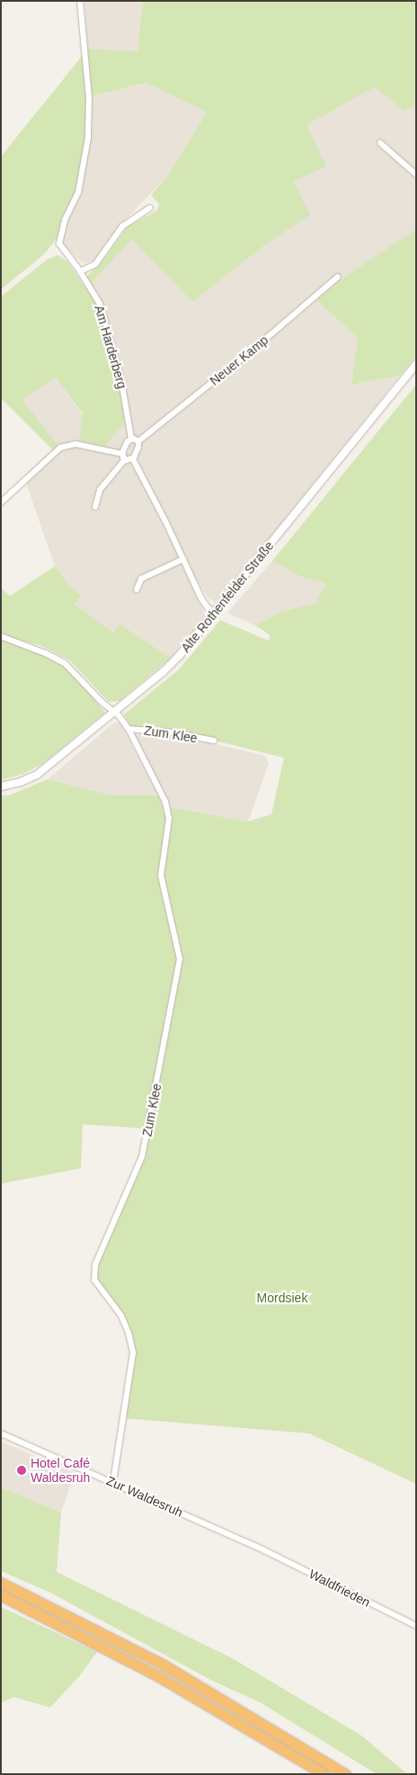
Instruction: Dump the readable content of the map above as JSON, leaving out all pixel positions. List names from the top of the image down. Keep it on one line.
{"streets":{"street":["Am Harderberg","Neuer Kamp","Alte Rothenfelder Straße","Zum Klee","Zur Waldesruh","Waldfrieden"]},"crossings":[["Alte Rothenfelder Straße","Zum Klee"],["Zum Klee","Zur Waldesruh"],["Zur Waldesruh","Waldfrieden"]],"parks":["Mordsiek"],"places":["Hotel Café Waldesruh"]}
